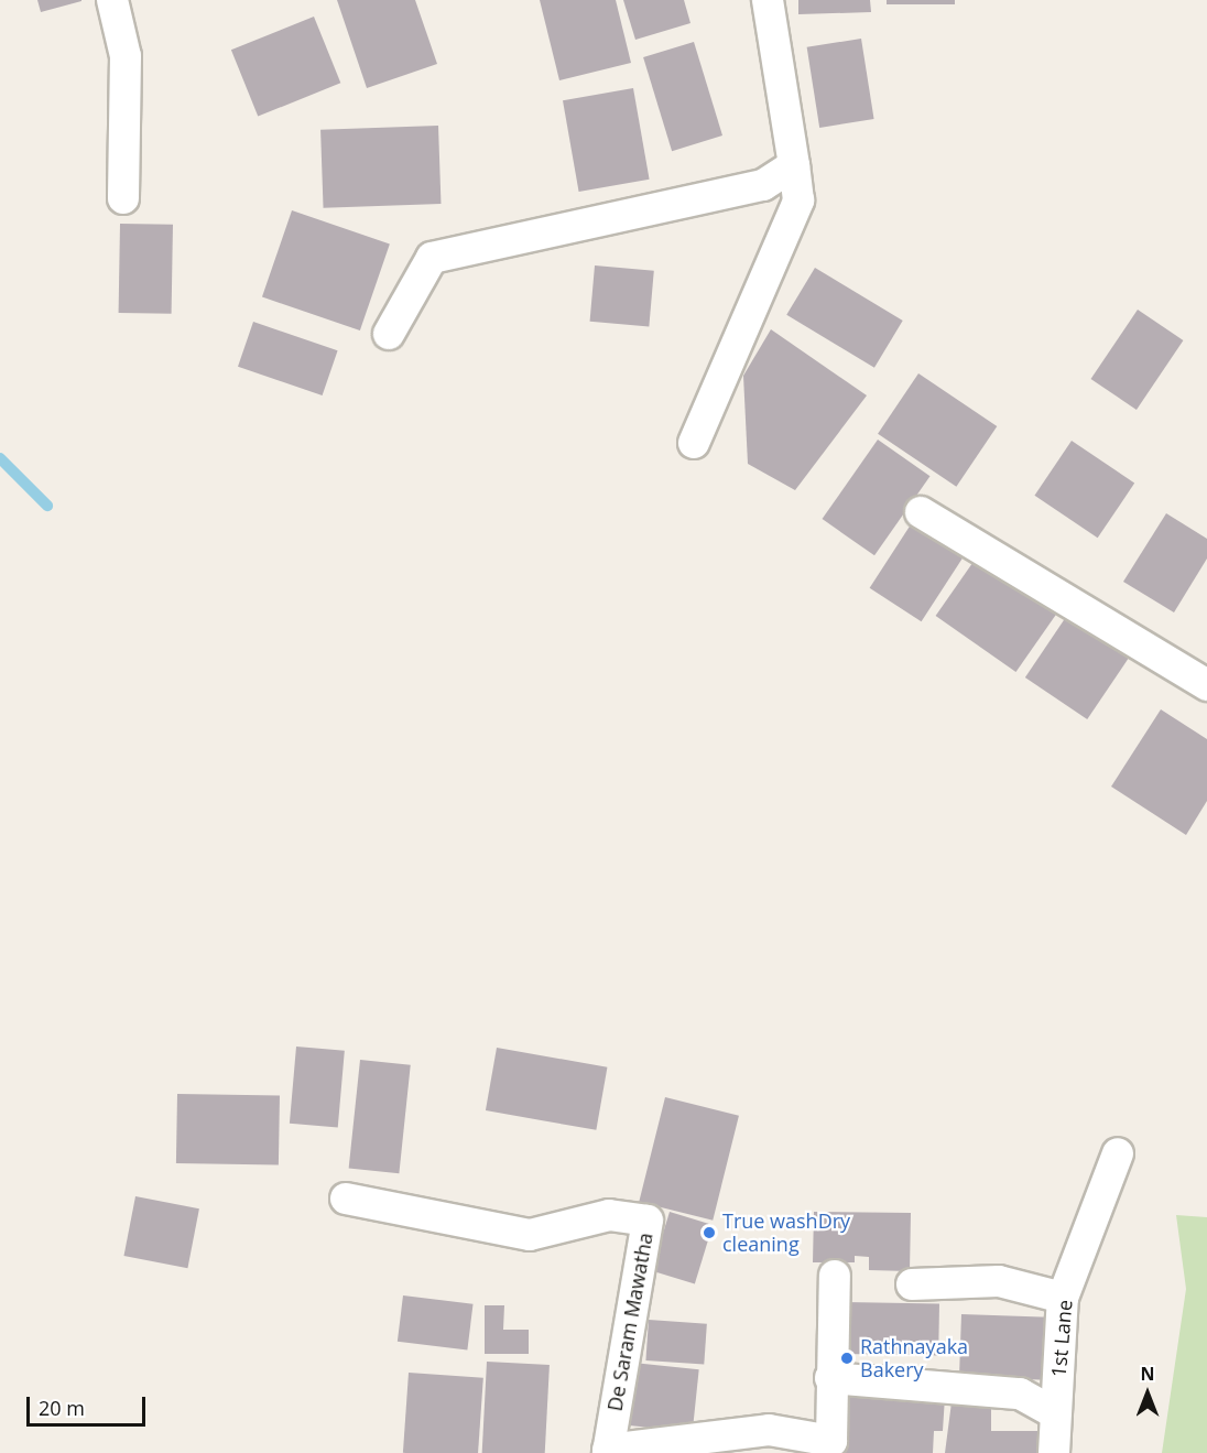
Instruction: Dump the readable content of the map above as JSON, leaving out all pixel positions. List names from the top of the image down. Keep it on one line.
{"streets":{"street":["De Saram Mawatha","1st Lane"]},"places":["True washDry cleaning","Rathnayaka Bakery"],"scale_bar":"20 m","north":"top"}
